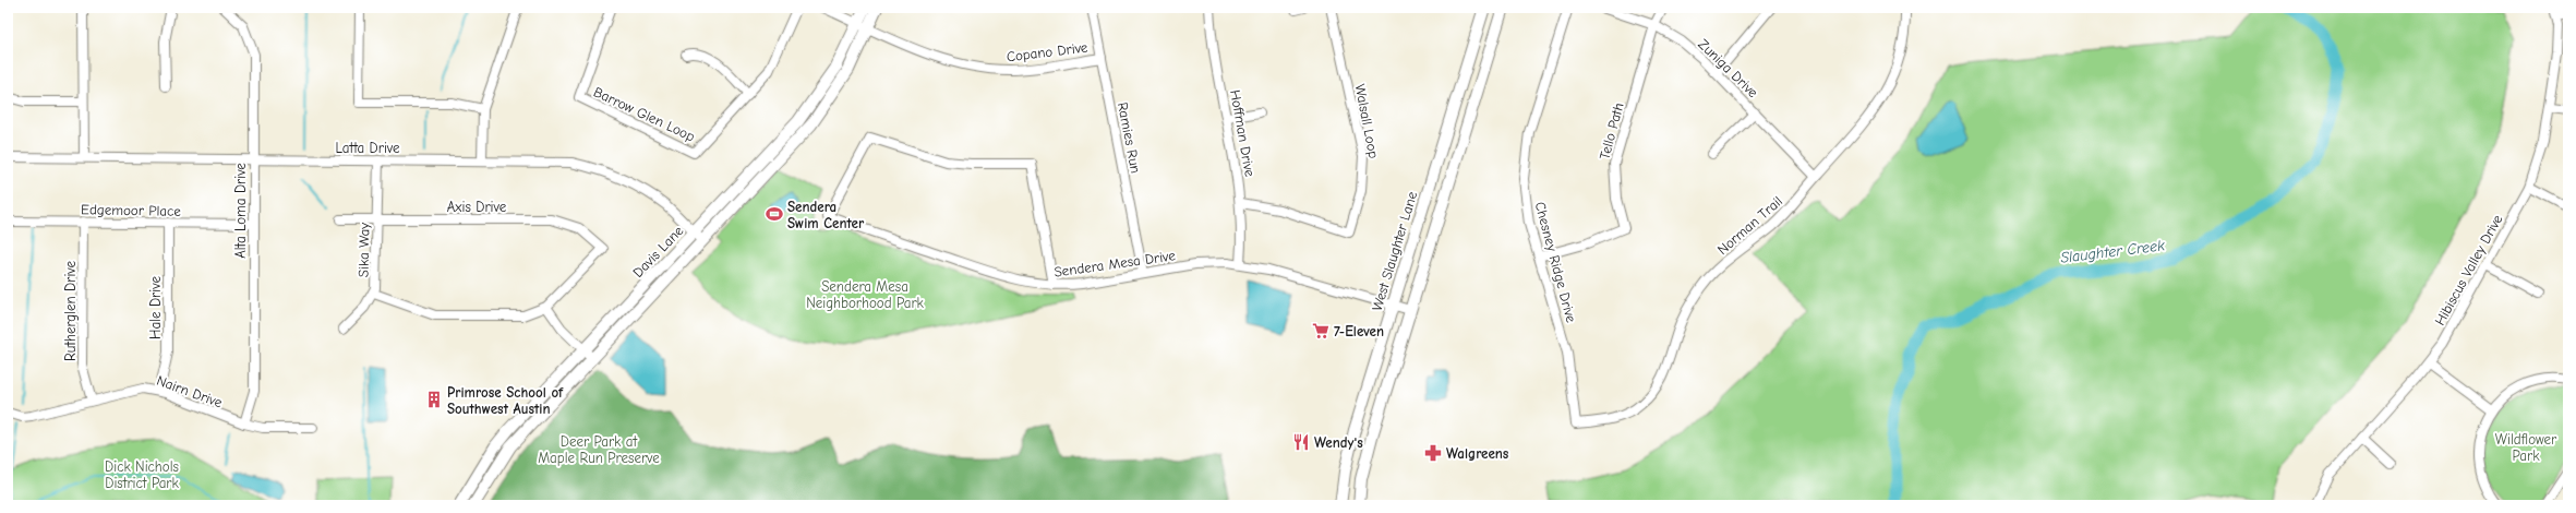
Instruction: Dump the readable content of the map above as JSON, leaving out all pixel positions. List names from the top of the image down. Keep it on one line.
{"streets":{"main road":["Davis Lane","West Slaughter Lane"],"street":["Copano Drive","Zuniga Drive","Barrow Glen Loop","Walsall Loop","Tello Path","Hoffman Drive","Ramies Run","Latta Drive","Axis Drive","Edgemoor Place","Alta Loma Drive","Norman Trail","Sika Way","Chesney Ridge Drive","Sendera Mesa Drive","Hibiscus Valley Drive","Hale Drive","Rutherglen Drive","Nairn Drive"]},"crossings":[["Copano Drive","Ramies Run"],["Copano Drive","Davis Lane"],["Zuniga Drive","Tello Path"],["Zuniga Drive","Norman Trail"],["Walsall Loop","Hoffman Drive"],["Tello Path","Chesney Ridge Drive"],["Hoffman Drive","Sendera Mesa Drive"],["Ramies Run","Sendera Mesa Drive"],["Latta Drive","Alta Loma Drive"],["Latta Drive","Sika Way"],["Latta Drive","Davis Lane"],["Axis Drive","Sika Way"],["Edgemoor Place","Alta Loma Drive"],["Edgemoor Place","Hale Drive"],["Edgemoor Place","Rutherglen Drive"],["Alta Loma Drive","Nairn Drive"],["Norman Trail","Chesney Ridge Drive"],["West Slaughter Lane","Sendera Mesa Drive"],["Hale Drive","Nairn Drive"],["Rutherglen Drive","Nairn Drive"]],"water":["Slaughter Creek"],"parks":["Sendera Mesa Neighborhood Park","Wildflower Park","Deer Park at Maple Run Preserve","Dick Nichols District Park"],"places":{"sports":["Sendera Swim Center"],"supermarket":["7-Eleven"],"building":["Primrose School of Southwest Austin"],"restaurant":["Wendy's"],"pharmacy":["Walgreens"]}}
